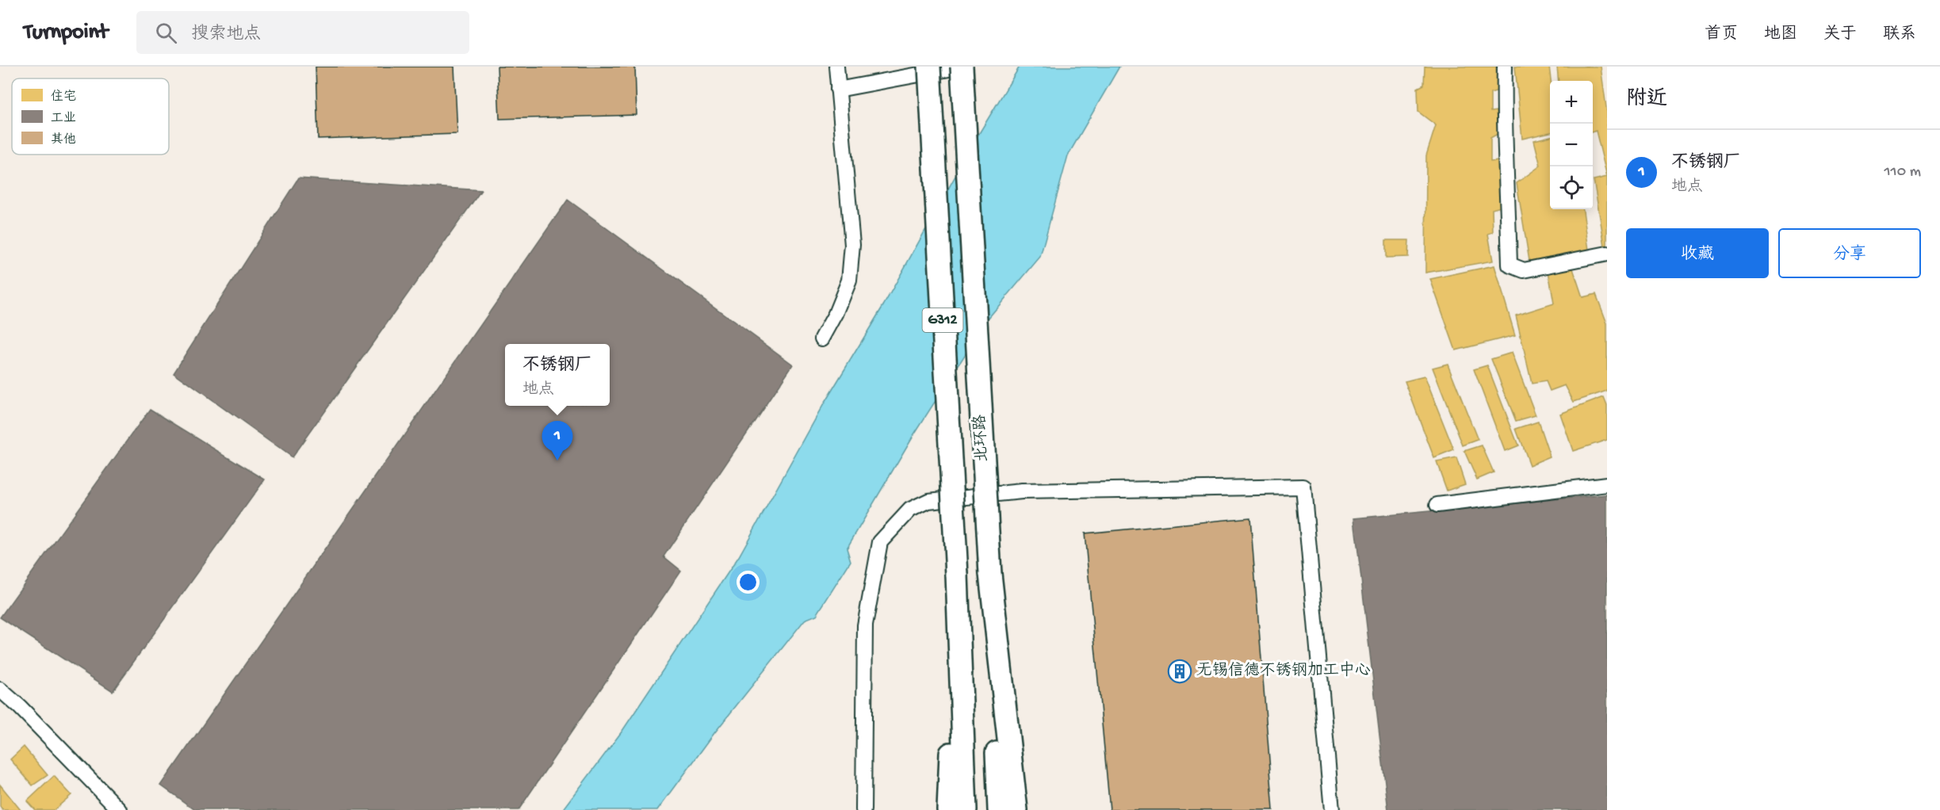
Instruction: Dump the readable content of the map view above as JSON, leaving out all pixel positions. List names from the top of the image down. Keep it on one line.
{"streets":{"highway":["G312","北环路"]},"places":{"building":["无锡信德不锈钢加工中心"]},"legend":["住宅","工业","其他"],"page":{"header":"Turnpoint","search":"搜索地点","nav":["首页","地图","关于","联系"],"heading":"附近","map_buttons":["+","−"],"list":[{"mark":"1","name":"不锈钢厂","note":"地点","value":"110 m"}],"buttons":["收藏","分享"],"popup":["不锈钢厂","地点"],"pins":"1"}}
